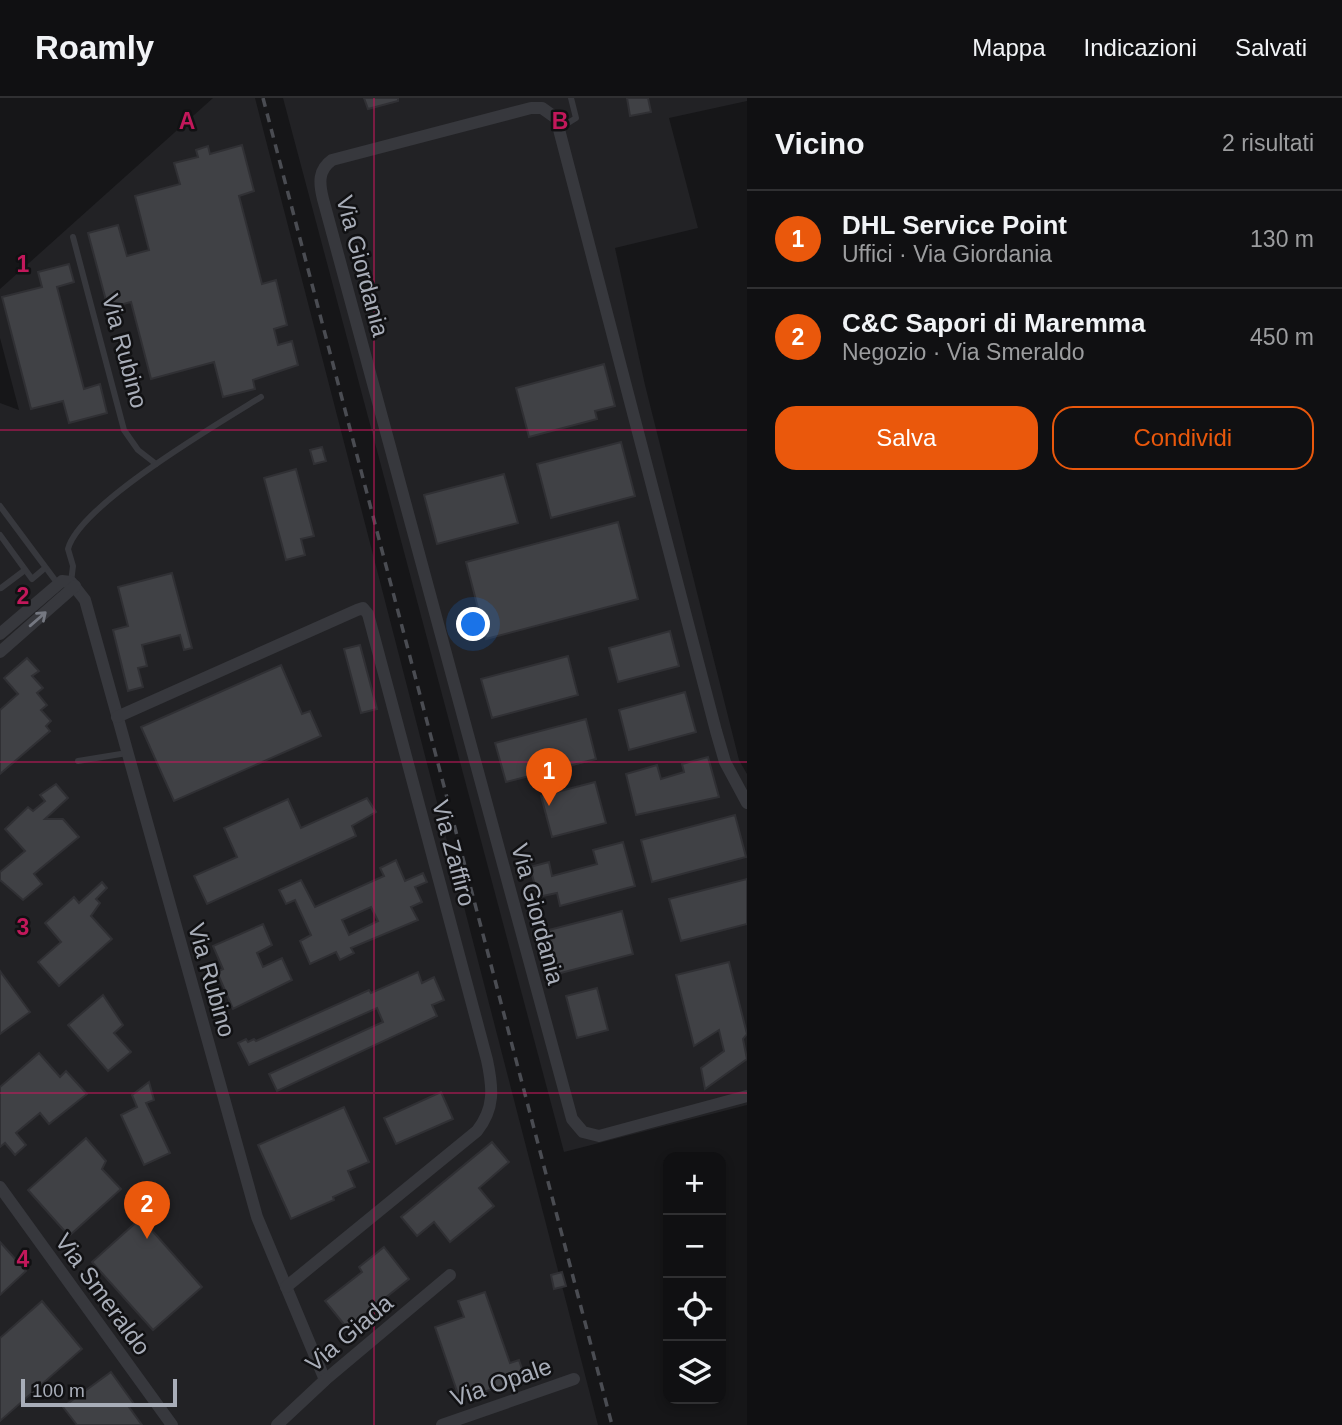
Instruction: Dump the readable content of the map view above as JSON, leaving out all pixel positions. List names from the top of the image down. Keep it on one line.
{"streets":{"street":["Via Giordania","Via Rubino","Via Zaffiro","Via Smeraldo","Via Giada","Via Opale"]},"crossings":[["Via Rubino","Via Zaffiro"],["Via Rubino","Via Giada"]],"scale_bar":"100 m","page":{"header":"Roamly","nav":["Mappa","Indicazioni","Salvati"],"heading":["Vicino","2 risultati"],"list":[{"mark":"1","name":"DHL Service Point","note":"Uffici · Via Giordania","value":"130 m"},{"mark":"2","name":"C&C Sapori di Maremma","note":"Negozio · Via Smeraldo","value":"450 m"}],"buttons":["Salva","Condividi"],"pins":["1","2"],"map_buttons":["+","−"],"scale":"100 m"},"grid":{"columns":["A","B"],"rows":["1","2","3","4"]}}
